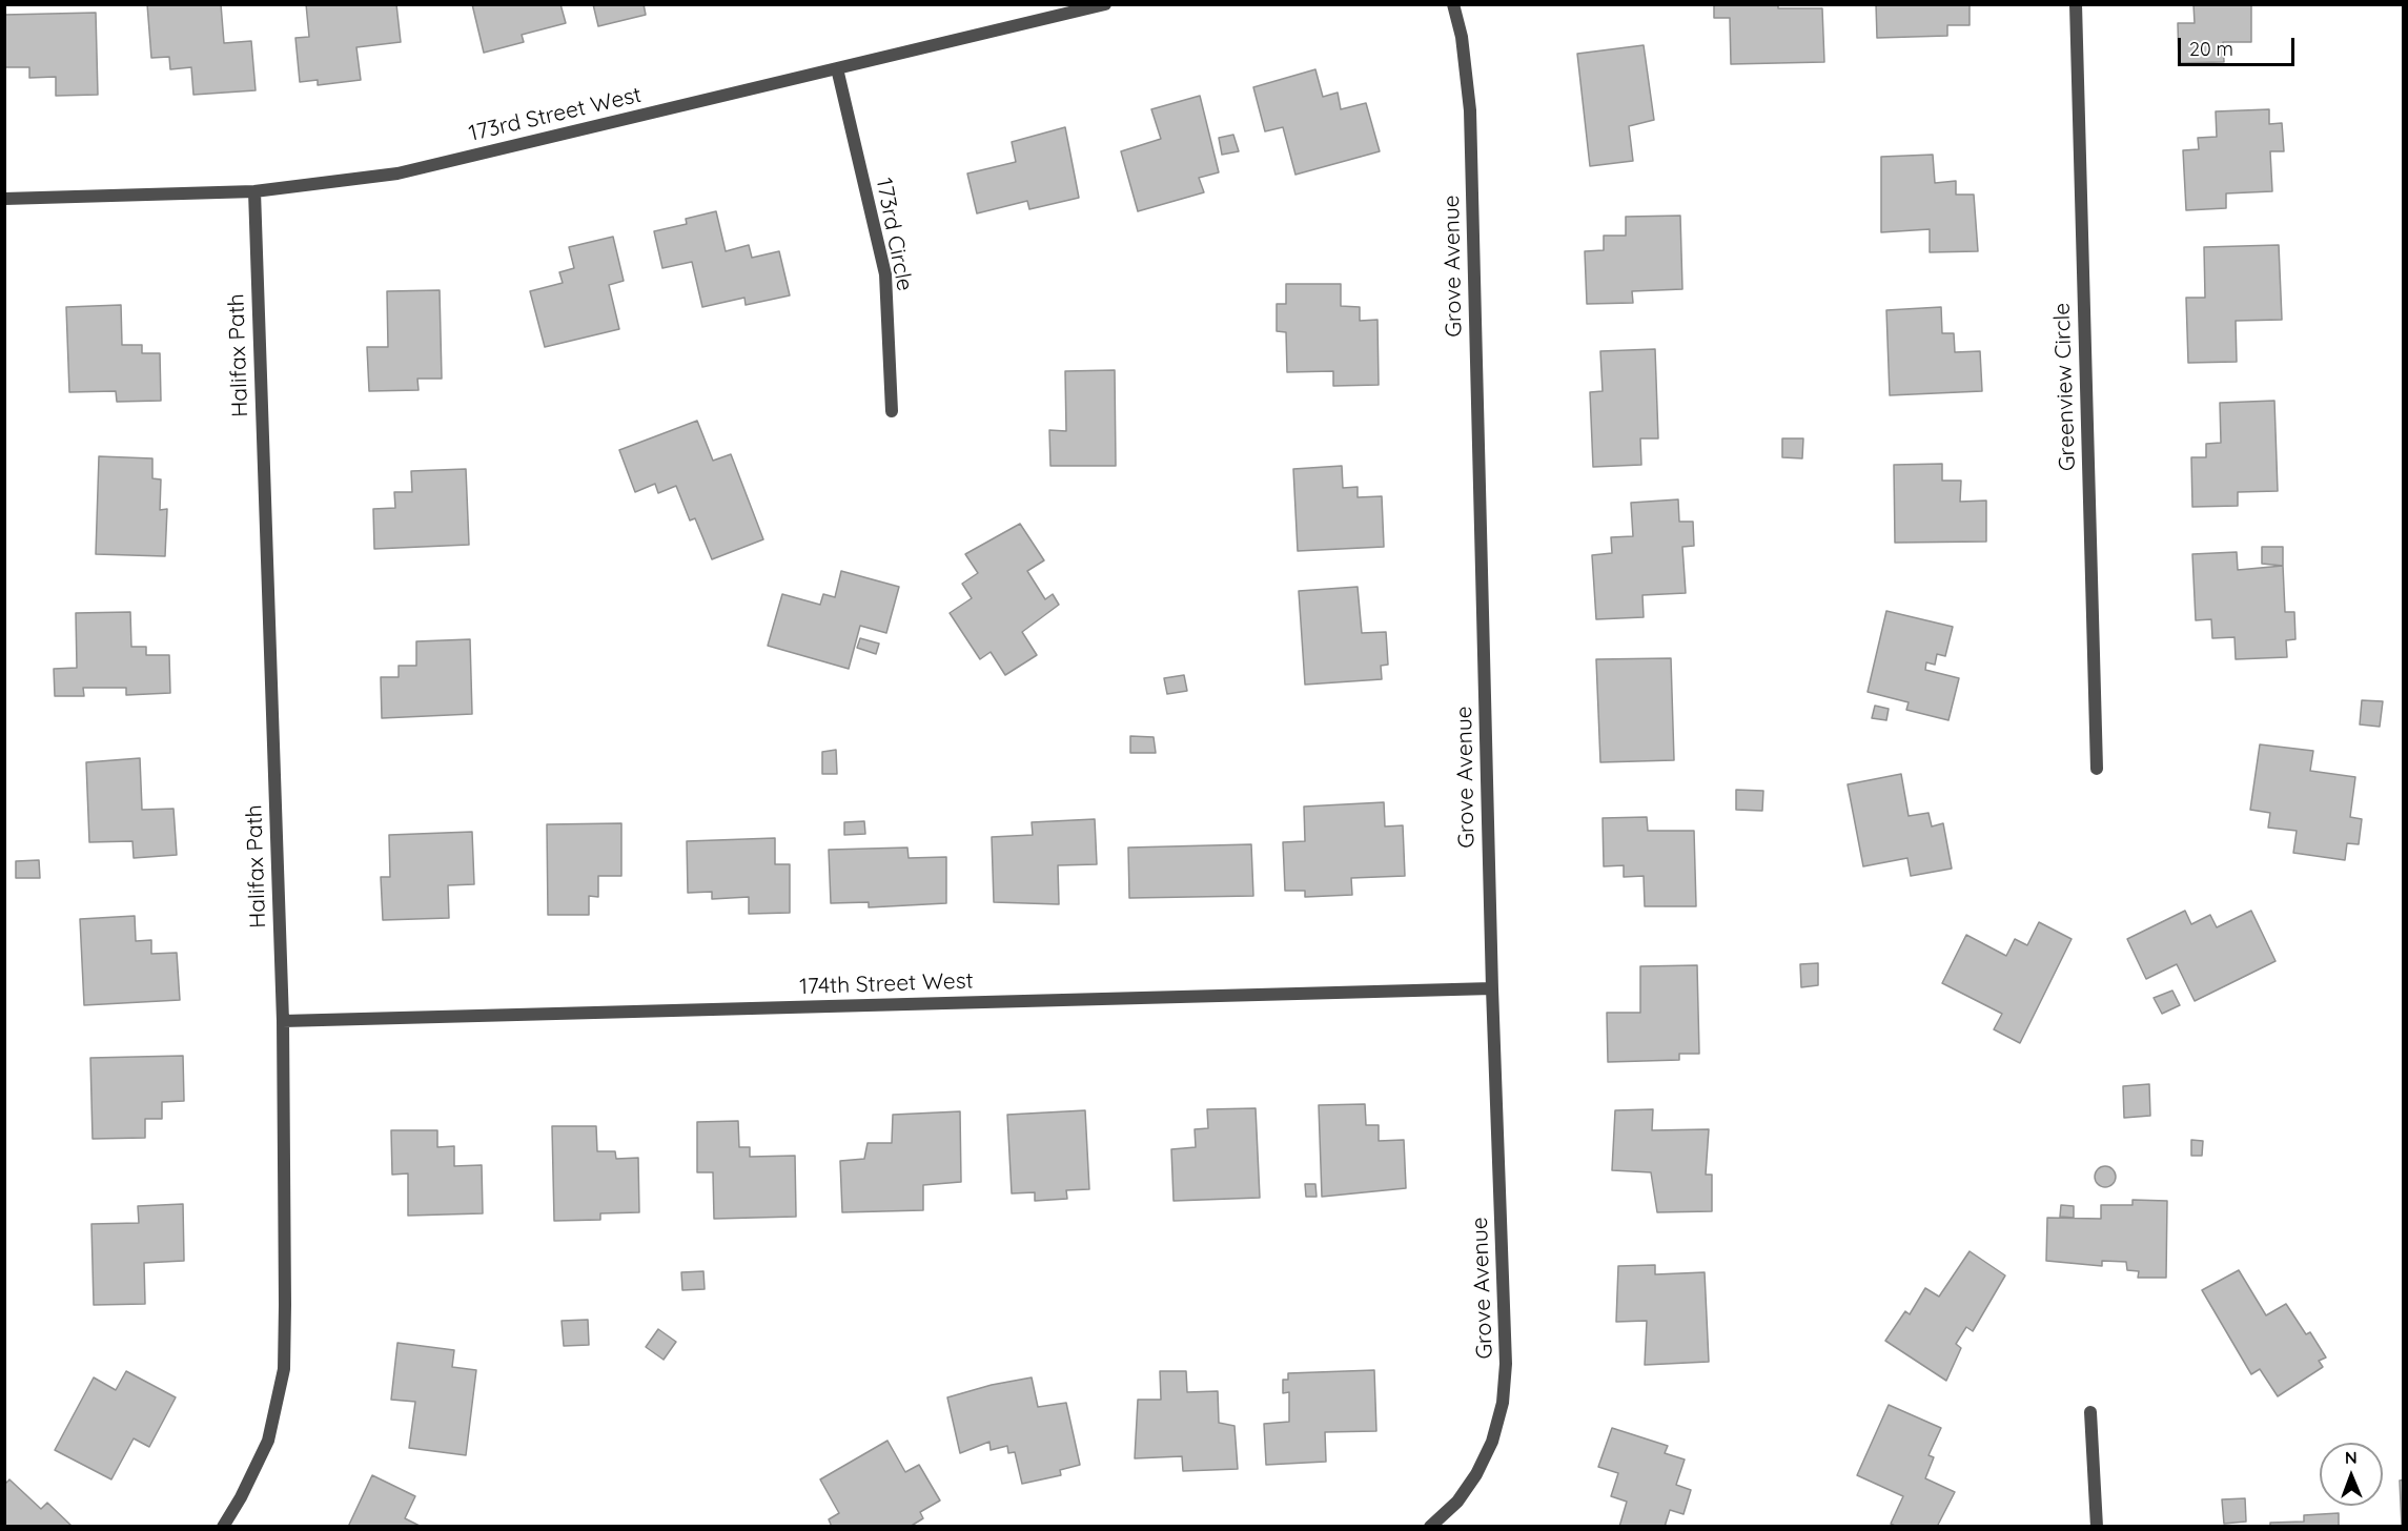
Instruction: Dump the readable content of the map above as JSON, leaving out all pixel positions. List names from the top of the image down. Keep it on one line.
{"streets":{"street":["173rd Street West","173rd Circle","Grove Avenue","Halifax Path","Greenview Circle","174th Street West"]},"crossings":[["173rd Street West","173rd Circle"],["173rd Street West","Halifax Path"],["Grove Avenue","174th Street West"],["Halifax Path","174th Street West"]],"scale_bar":"20 m","north":"top"}
